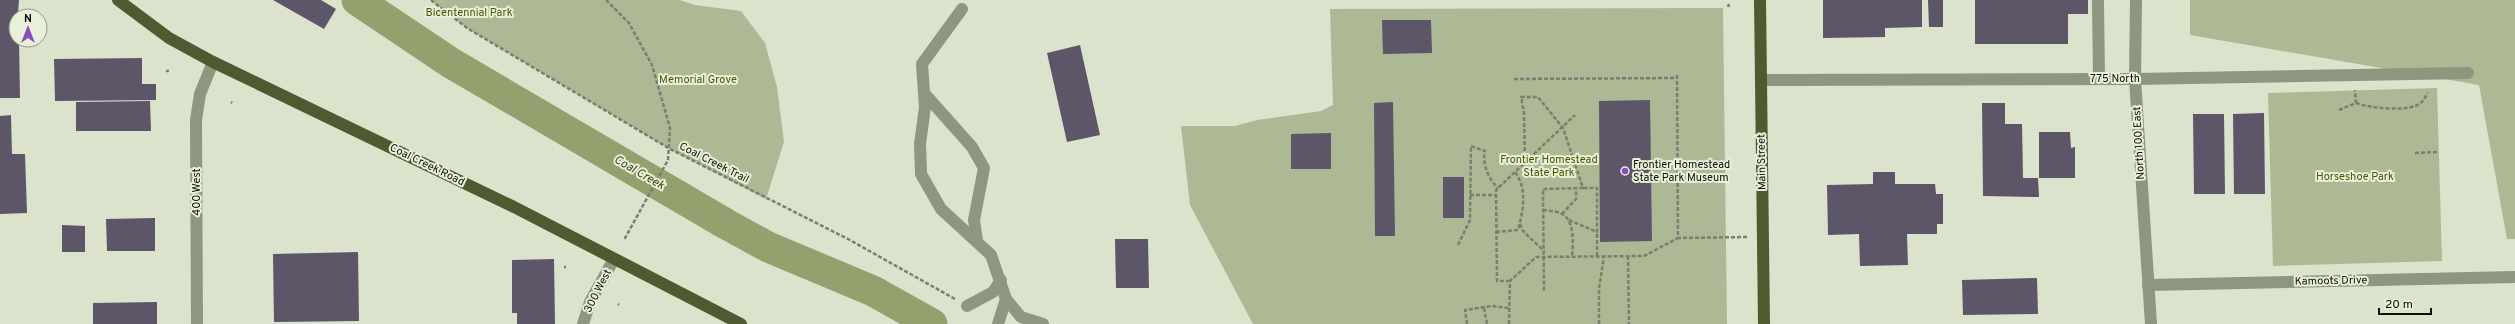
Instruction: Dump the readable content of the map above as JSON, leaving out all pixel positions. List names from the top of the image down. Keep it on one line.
{"streets":{"main road":["Main Street","Coal Creek Road"],"street":["775 North","North 100 East","400 West","Kamoots Drive","300 West"],"path":["Coal Creek Trail"]},"crossings":[["775 North","North 100 East"],["775 North","Main Street"],["North 100 East","Kamoots Drive"],["Coal Creek Road","400 West"],["Coal Creek Road","300 West"]],"water":["Coal Creek"],"parks":["Bicentennial Park","Memorial Grove","Frontier Homestead State Park","Horseshoe Park"],"places":["Frontier Homestead State Park Museum"],"scale_bar":"20 m","north":"top"}
